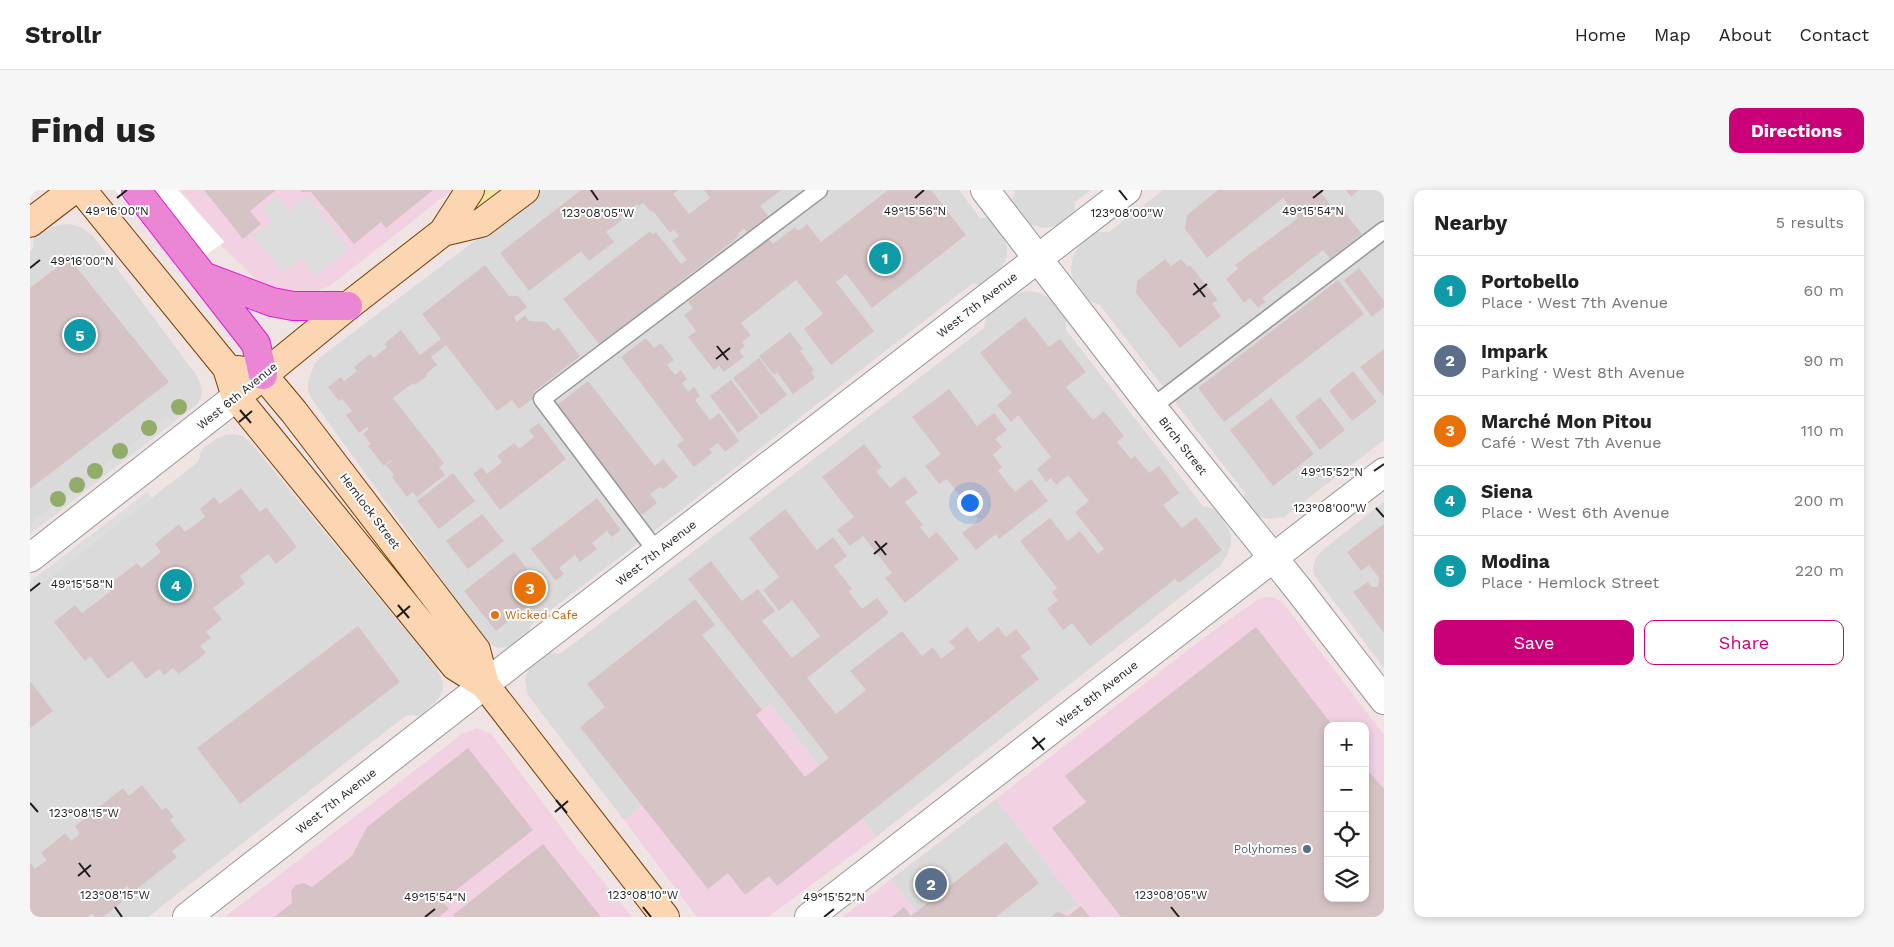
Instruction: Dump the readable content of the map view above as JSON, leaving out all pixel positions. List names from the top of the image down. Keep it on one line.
{"streets":{"street":["West 7th Avenue","West 6th Avenue","Birch Street","Hemlock Street","West 8th Avenue"]},"crossings":[["West 7th Avenue","Birch Street"],["West 7th Avenue","Hemlock Street"],["West 6th Avenue","Hemlock Street"],["Birch Street","West 8th Avenue"]],"places":["Wicked Cafe","Polyhomes"],"page":{"header":"Strollr","nav":["Home","Map","About","Contact"],"buttons":["Directions",["Save","Share"]],"title":"Find us","heading":["Nearby","5 results"],"pins":["1","5","4","3","2"],"list":[{"mark":"1","name":"Portobello","note":"Place · West 7th Avenue","value":"60 m"},{"mark":"2","name":"Impark","note":"Parking · West 8th Avenue","value":"90 m"},{"mark":"3","name":"Marché Mon Pitou","note":"Café · West 7th Avenue","value":"110 m"},{"mark":"4","name":"Siena","note":"Place · West 6th Avenue","value":"200 m"},{"mark":"5","name":"Modina","note":"Place · Hemlock Street","value":"220 m"}],"map_buttons":["+","−"]},"coordinates":["49°16'00\"N","49°15'56\"N","49°15'54\"N","123°08'05\"W","123°08'00\"W","49°15'52\"N","49°15'58\"N","123°08'15\"W","123°08'10\"W"]}
